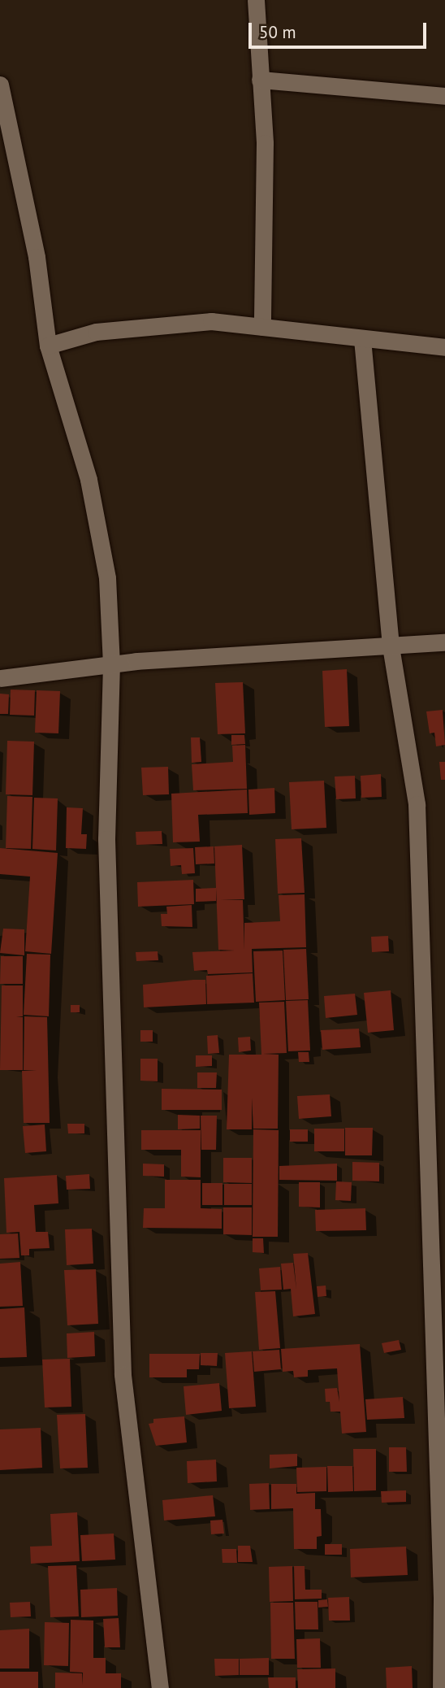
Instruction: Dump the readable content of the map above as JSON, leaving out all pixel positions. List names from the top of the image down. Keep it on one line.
{"scale_bar":"50 m"}
